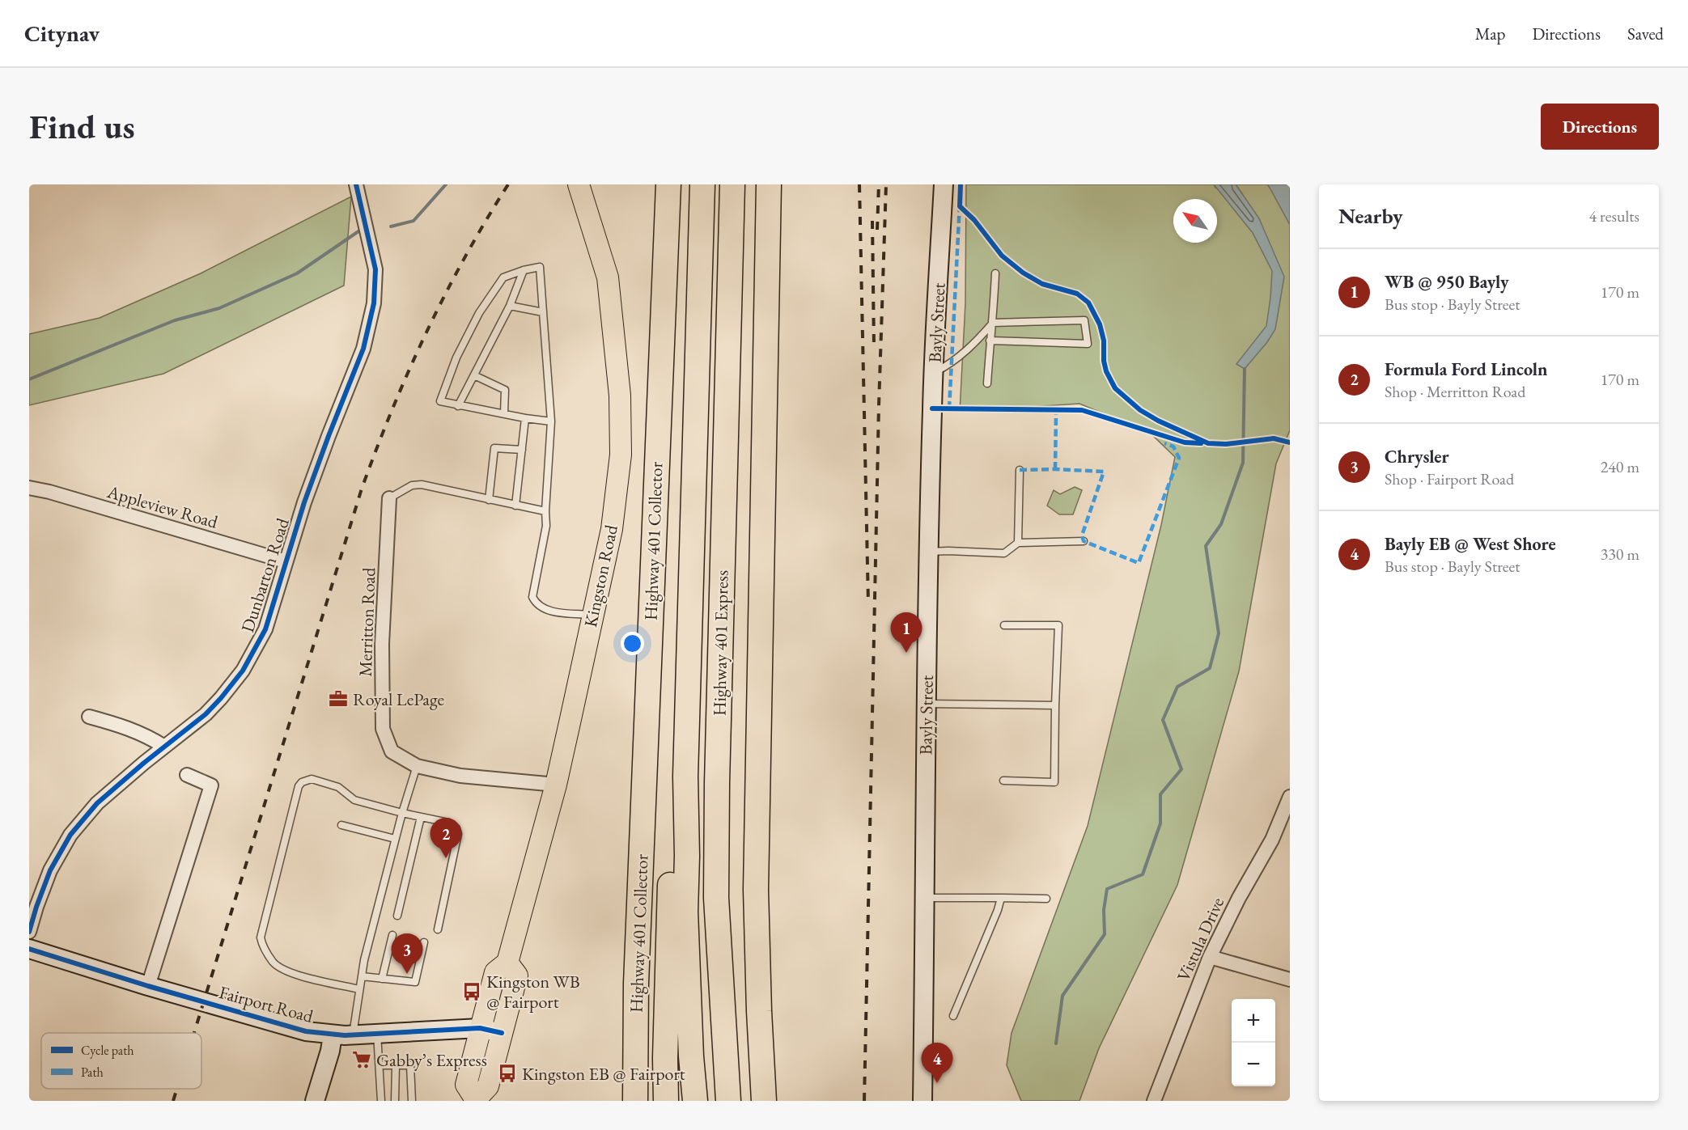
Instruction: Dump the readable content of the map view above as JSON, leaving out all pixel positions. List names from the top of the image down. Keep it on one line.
{"streets":{"highway":["Highway 401 Collector","Highway 401 Express"],"main road":["Bayly Street","Kingston Road","Fairport Road"],"street":["Appleview Road","Dunbarton Road","Merritton Road","Vistula Drive"]},"crossings":[["Appleview Road","Dunbarton Road"],["Kingston Road","Merritton Road"],["Kingston Road","Fairport Road"]],"places":{"office":["Royal LePage"],"bus stop":["Kingston WB @ Fairport","Kingston EB @ Fairport"],"supermarket":["Gabby’s Express"]},"legend":["Cycle path","Path"],"north":"top left","page":{"header":"Citynav","nav":["Map","Directions","Saved"],"buttons":"Directions","title":"Find us","heading":["Nearby","4 results"],"list":[{"mark":"1","name":"WB @ 950 Bayly","note":"Bus stop · Bayly Street","value":"170 m"},{"mark":"2","name":"Formula Ford Lincoln","note":"Shop · Merritton Road","value":"170 m"},{"mark":"3","name":"Chrysler","note":"Shop · Fairport Road","value":"240 m"},{"mark":"4","name":"Bayly EB @ West Shore","note":"Bus stop · Bayly Street","value":"330 m"}],"pins":["1","2","3","4"],"map_buttons":["+","−"]}}
